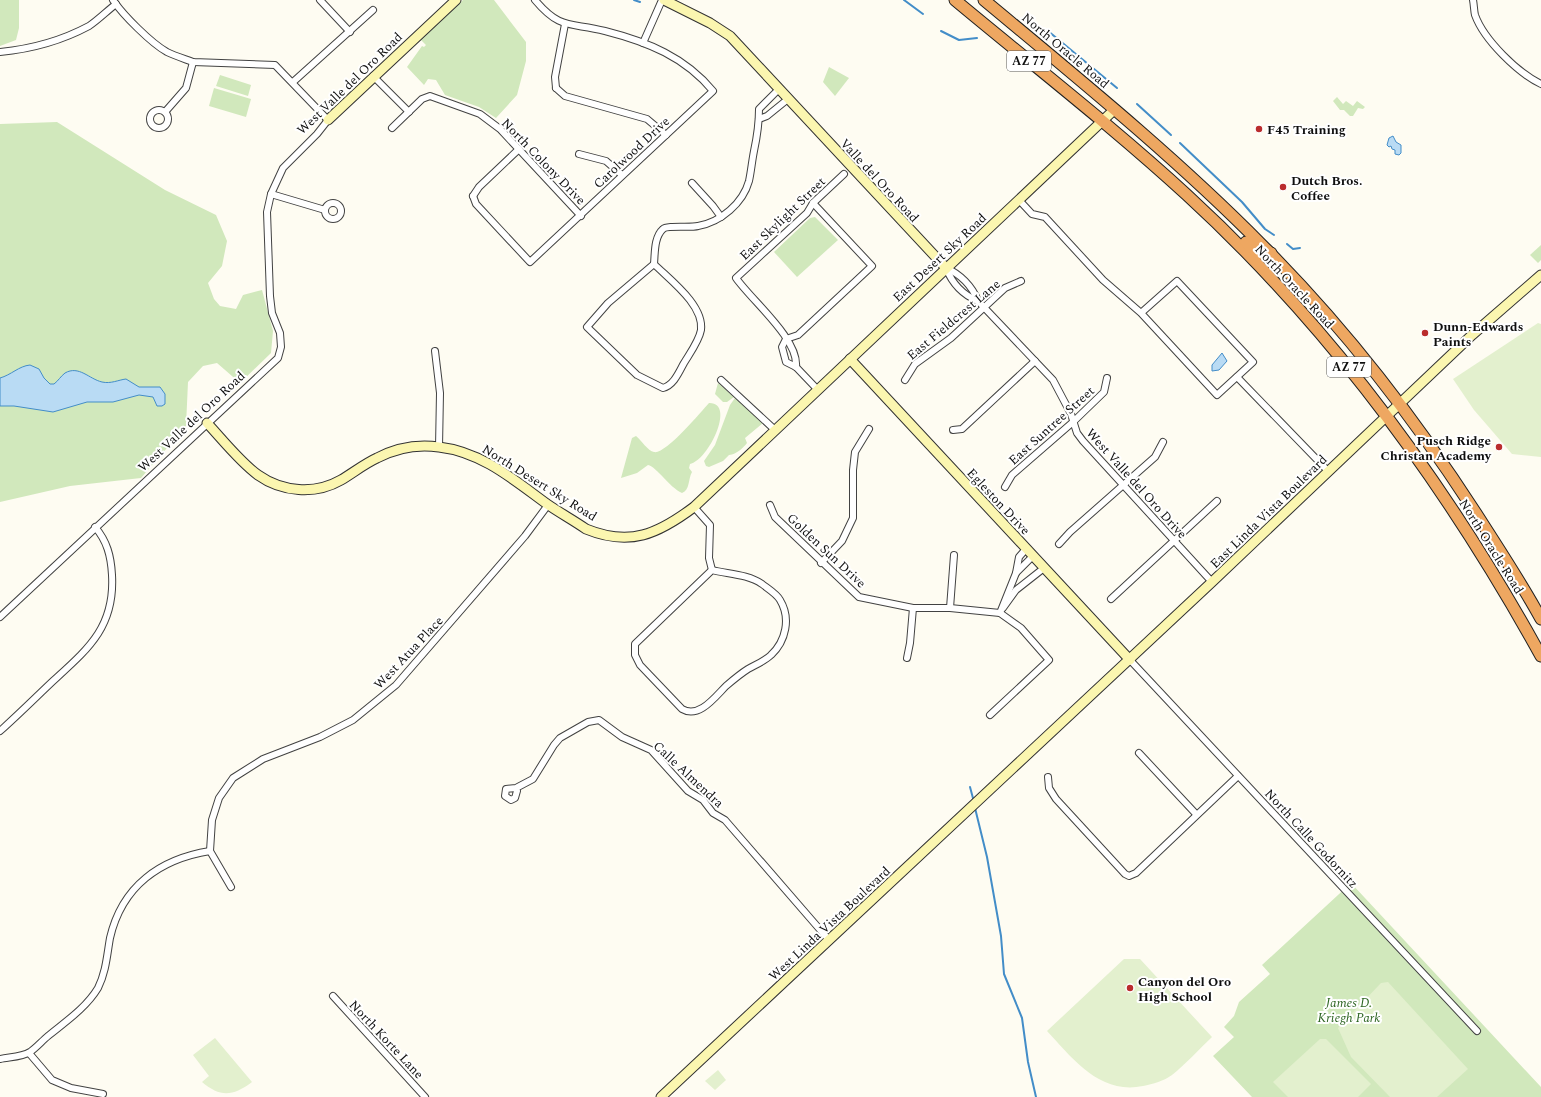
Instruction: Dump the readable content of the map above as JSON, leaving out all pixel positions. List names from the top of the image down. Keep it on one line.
{"streets":{"highway":["North Oracle Road","AZ 77"],"street":["West Valle del Oro Road","Carolwood Drive","North Colony Drive","Valle del Oro Road","East Skylight Street","East Desert Sky Road","East Fieldcrest Lane","East Suntree Street","North Desert Sky Road","West Valle del Oro Drive","Egleston Drive","East Linda Vista Boulevard","Golden Sun Drive","West Atua Place","Calle Almendra","North Calle Godornitz","West Linda Vista Boulevard","North Korte Lane"]},"crossings":[["North Oracle Road","East Desert Sky Road"],["North Oracle Road","East Linda Vista Boulevard"],["West Valle del Oro Road","North Desert Sky Road"],["Carolwood Drive","North Colony Drive"],["Valle del Oro Road","East Desert Sky Road"],["Valle del Oro Road","West Valle del Oro Drive"],["East Desert Sky Road","North Desert Sky Road"],["East Desert Sky Road","West Valle del Oro Drive"],["East Desert Sky Road","Egleston Drive"],["East Fieldcrest Lane","West Valle del Oro Drive"],["East Suntree Street","West Valle del Oro Drive"],["North Desert Sky Road","West Atua Place"],["West Valle del Oro Drive","East Linda Vista Boulevard"],["Egleston Drive","East Linda Vista Boulevard"],["Egleston Drive","North Calle Godornitz"],["East Linda Vista Boulevard","North Calle Godornitz"],["East Linda Vista Boulevard","West Linda Vista Boulevard"],["Calle Almendra","West Linda Vista Boulevard"]],"parks":["James D. Kriegh Park"],"places":["F45 Training","Dutch Bros. Coffee","Dunn-Edwards Paints","Pusch Ridge Christan Academy","Canyon del Oro High School"]}
